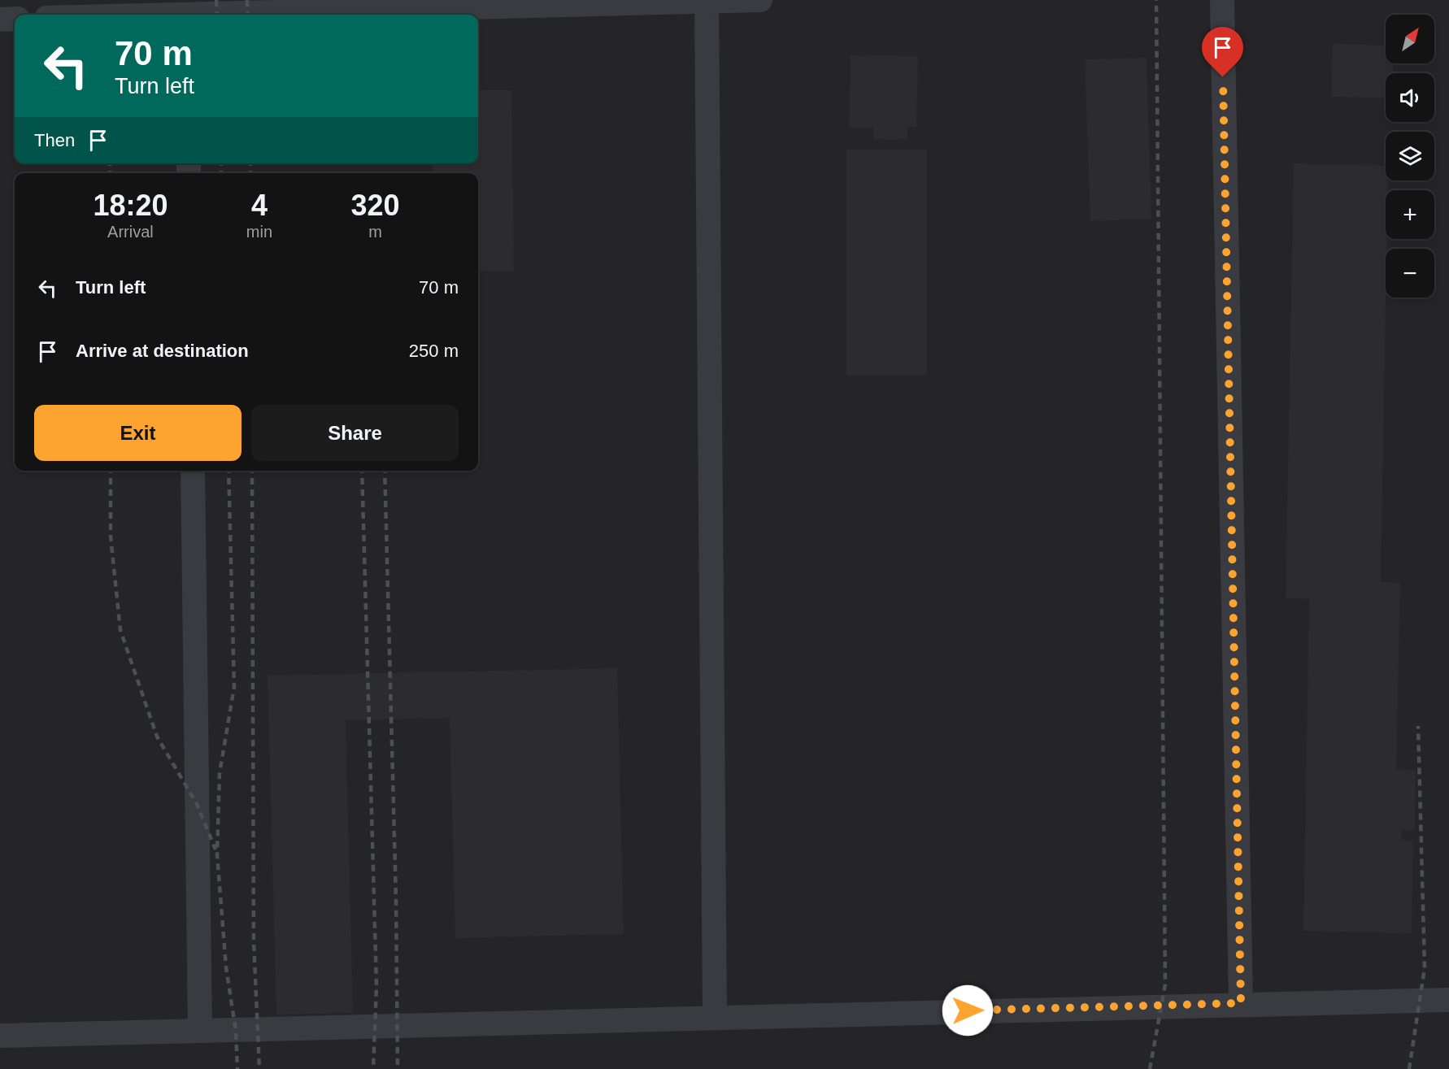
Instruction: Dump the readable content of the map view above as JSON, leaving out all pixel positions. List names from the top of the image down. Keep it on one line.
{"north":"top right","page":{"map_buttons":["+","−"],"turn":["70 m","Turn left"],"then":"Then","eta":["18:20","Arrival","4","min","320","m"],"list":[{"name":"Turn left","value":"70 m"},{"name":"Arrive at destination","value":"250 m"}],"buttons":["Exit","Share"]}}
